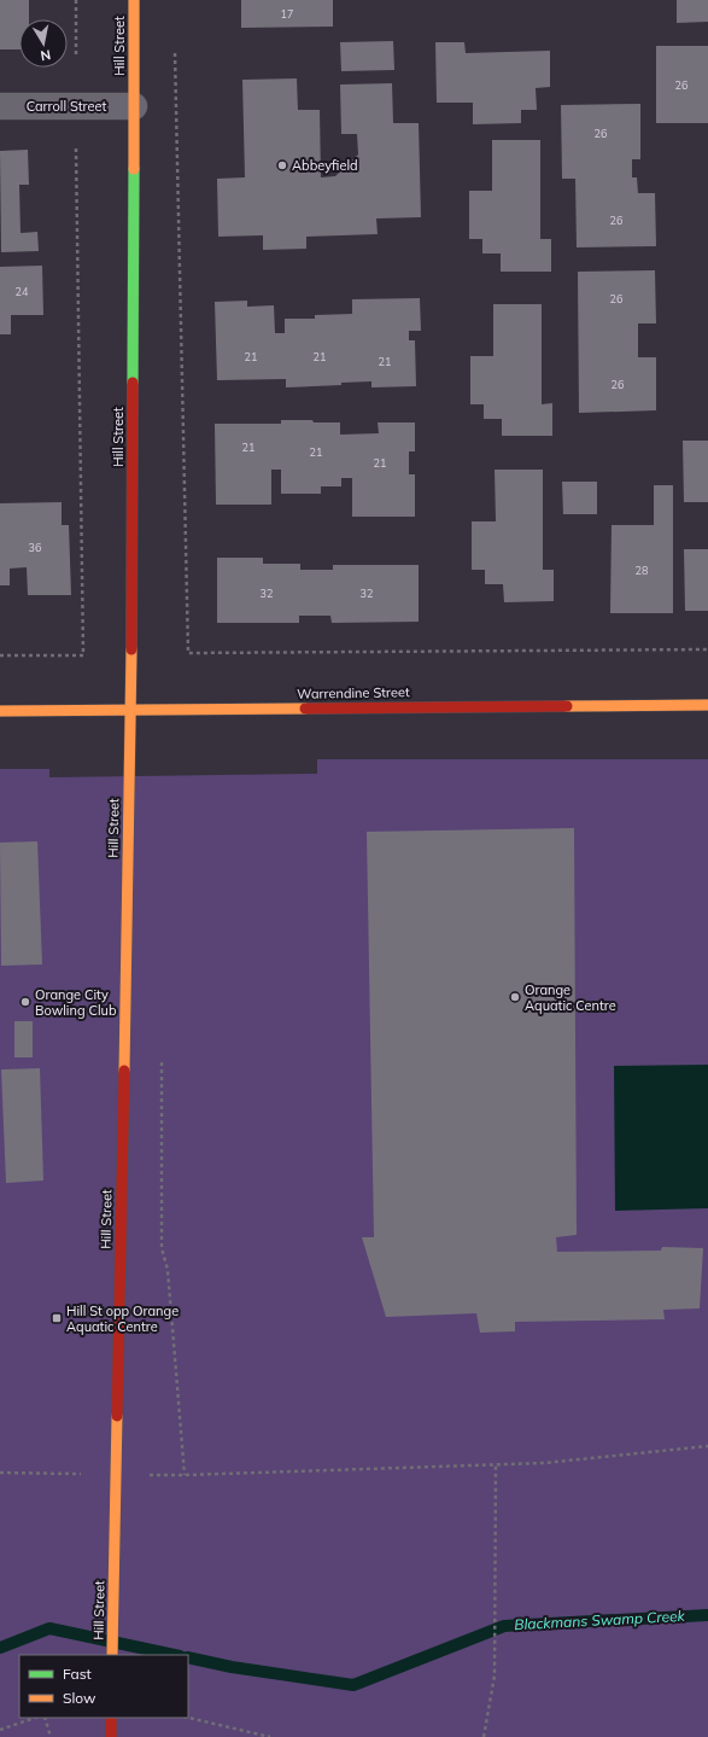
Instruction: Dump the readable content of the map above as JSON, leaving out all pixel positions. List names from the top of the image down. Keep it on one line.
{"streets":{"street":["Hill Street","Carroll Street","Warrendine Street"]},"crossings":[["Hill Street","Carroll Street"],["Hill Street","Warrendine Street"]],"water":["Blackmans Swamp Creek"],"places":{"other":["Abbeyfield","Orange Aquatic Centre","Orange City Bowling Club"],"transit":["Hill St opp Orange Aquatic Centre"]},"house_numbers":["17","26","26","26","24","26","21","21","21","26","21","21","21","36","28","32","32"],"legend":["Fast","Slow"],"north":"bottom"}
